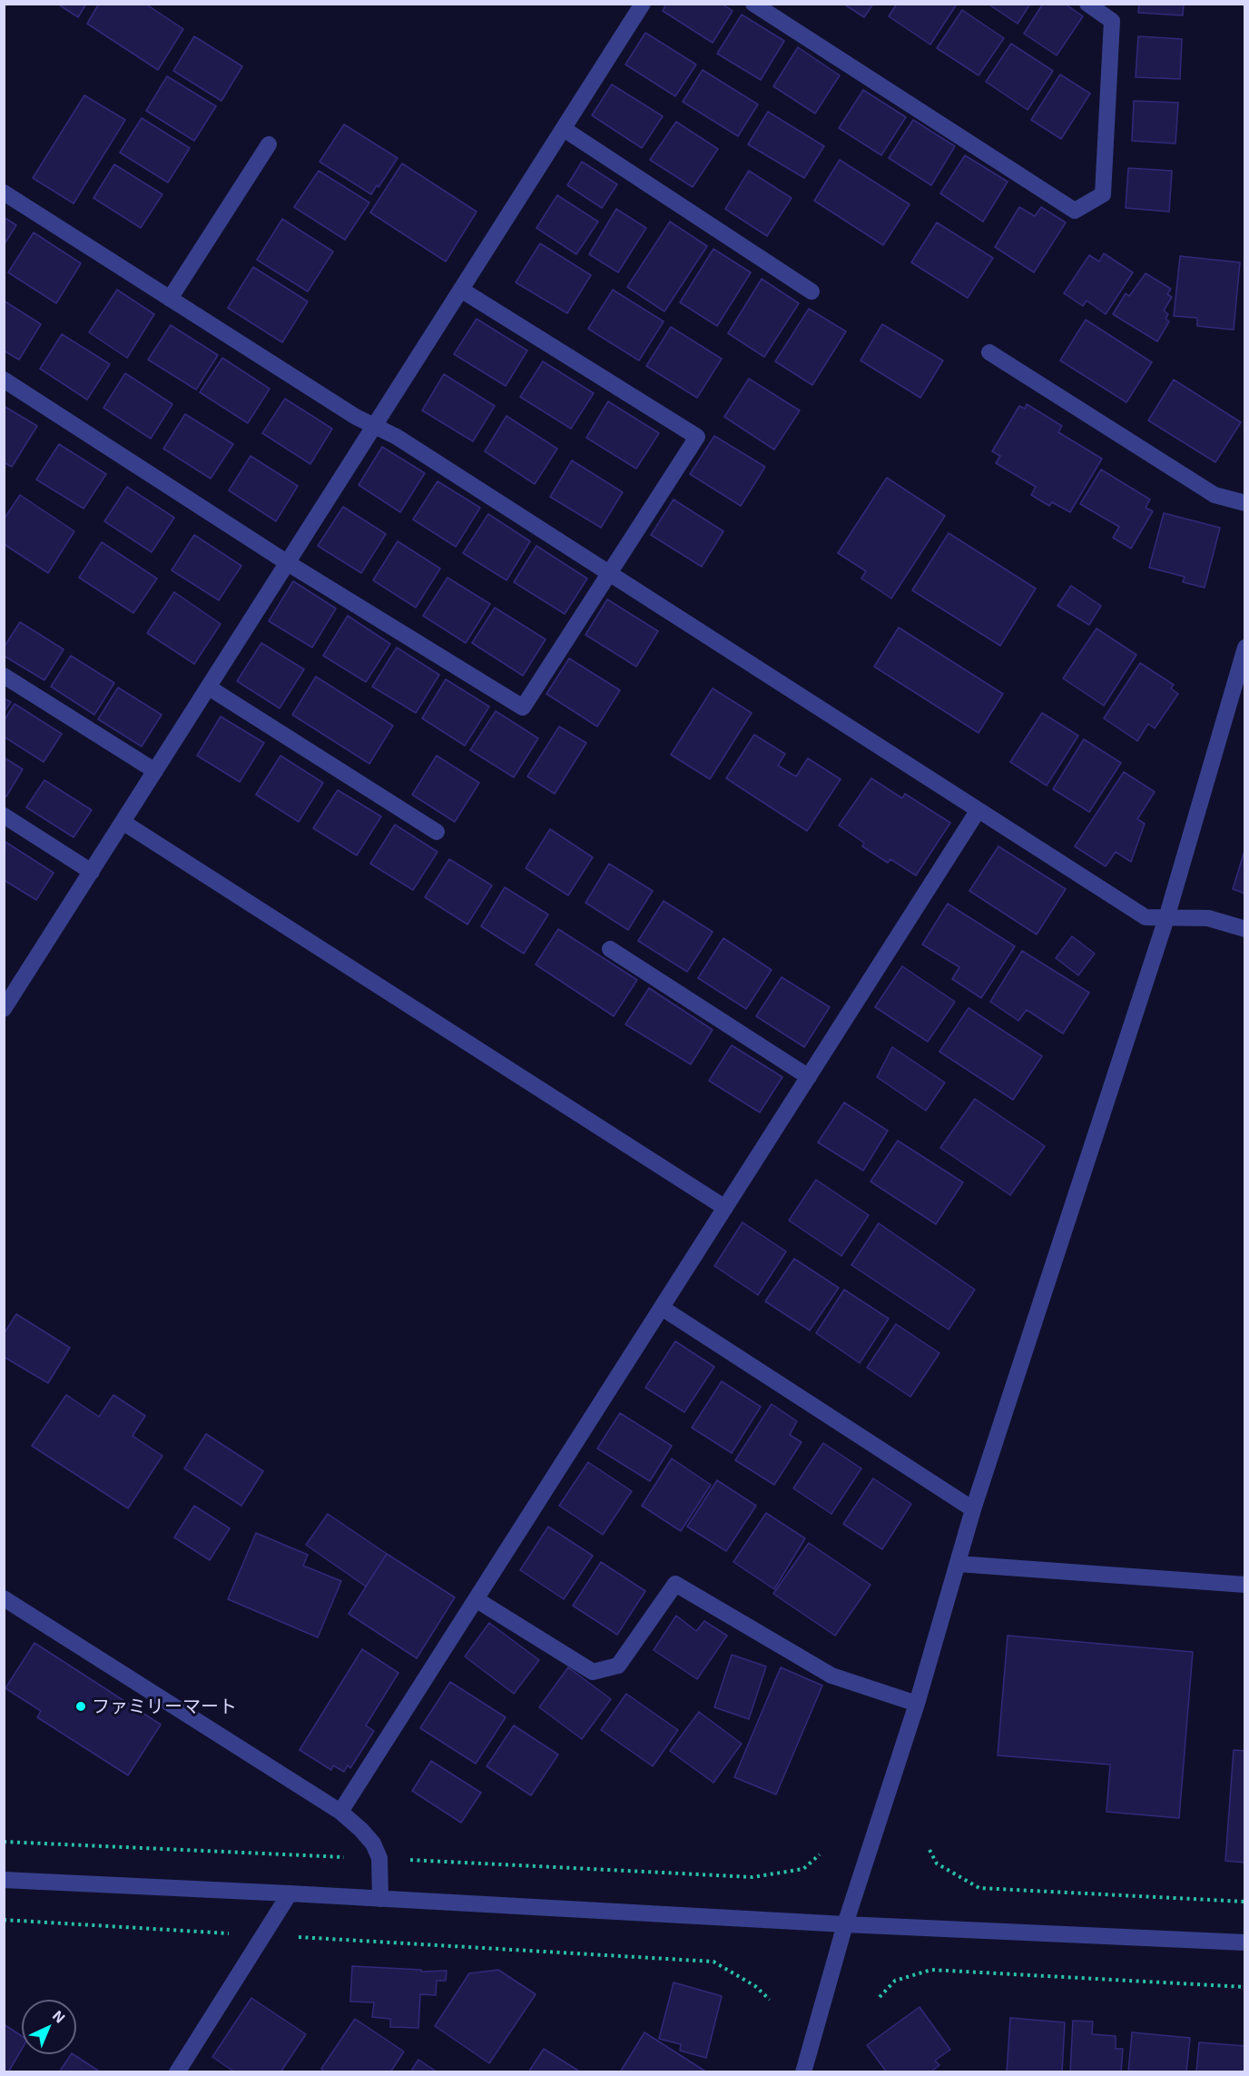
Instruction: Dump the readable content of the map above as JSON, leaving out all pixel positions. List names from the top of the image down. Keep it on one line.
{"places":["ファミリーマート"],"north":"top right"}
